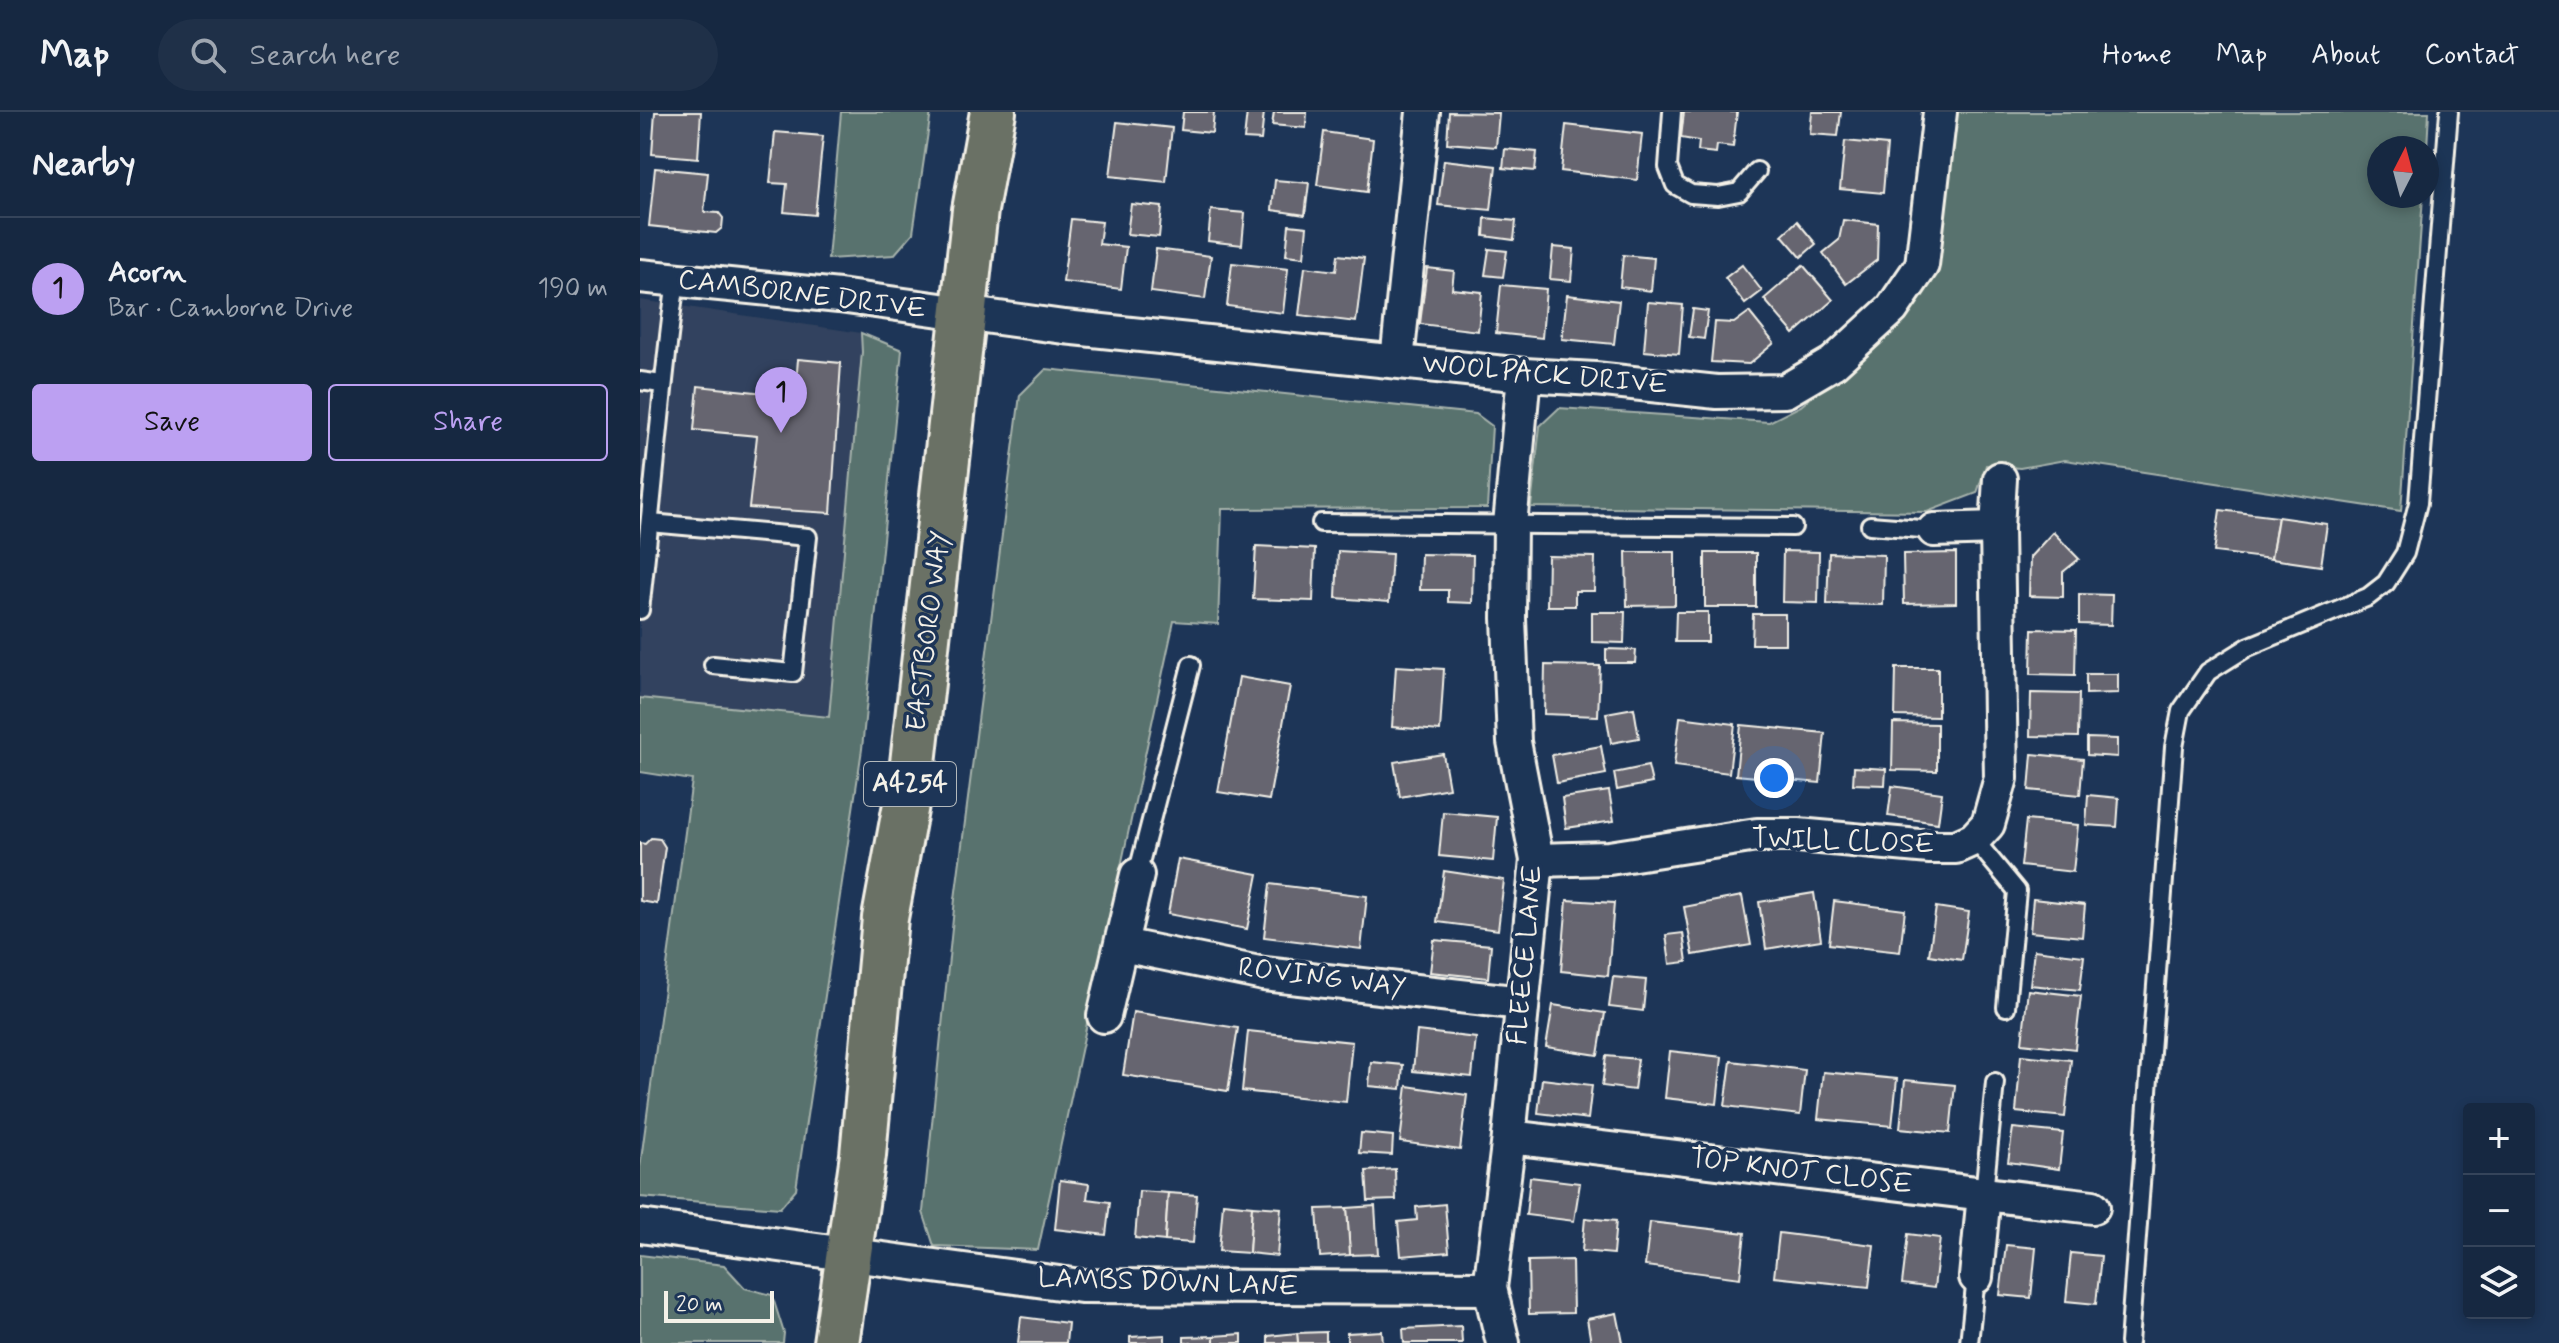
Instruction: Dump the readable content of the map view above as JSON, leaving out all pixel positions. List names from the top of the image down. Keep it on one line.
{"streets":{"main road":["EASTBORO WAY","A4254"],"street":["CAMBORNE DRIVE","WOOLPACK DRIVE","TWILL CLOSE","FLEECE LANE","ROVING WAY","TOP KNOT CLOSE","LAMBS DOWN LANE"]},"crossings":[["CAMBORNE DRIVE","WOOLPACK DRIVE"],["CAMBORNE DRIVE","EASTBORO WAY"],["WOOLPACK DRIVE","EASTBORO WAY"],["WOOLPACK DRIVE","FLEECE LANE"],["EASTBORO WAY","A4254"],["EASTBORO WAY","LAMBS DOWN LANE"],["TWILL CLOSE","FLEECE LANE"],["FLEECE LANE","ROVING WAY"],["FLEECE LANE","TOP KNOT CLOSE"],["FLEECE LANE","LAMBS DOWN LANE"]],"scale_bar":"20 m","north":"top","page":{"header":"Map","search":"Search here","nav":["Home","Map","About","Contact"],"heading":"Nearby","list":[{"mark":"1","name":"Acorn","note":"Bar · Camborne Drive","value":"190 m"}],"buttons":["Save","Share"],"pins":"1","map_buttons":["+","−"],"scale":"20 m"}}
